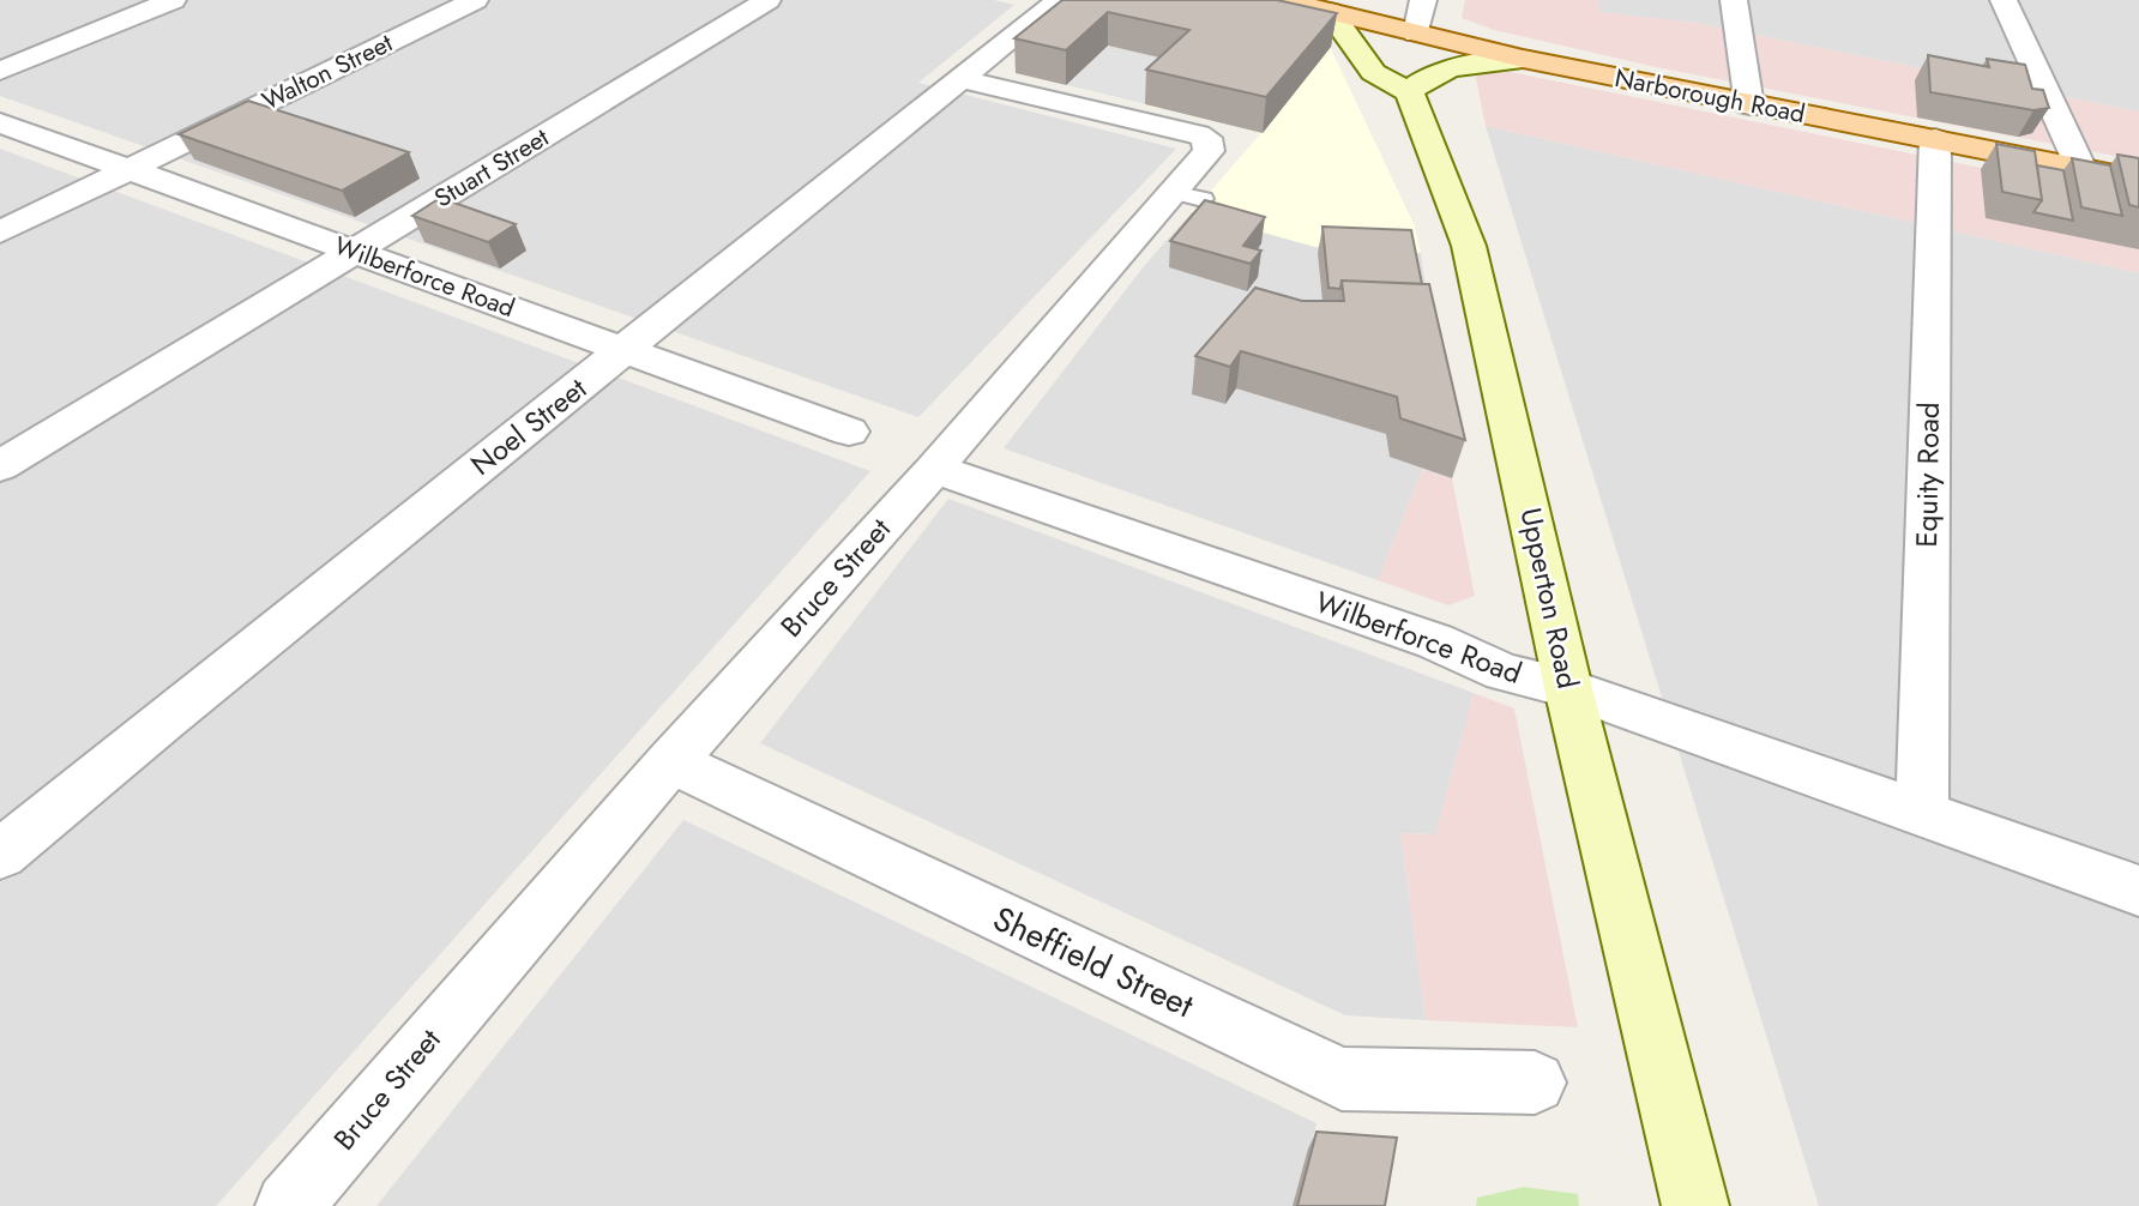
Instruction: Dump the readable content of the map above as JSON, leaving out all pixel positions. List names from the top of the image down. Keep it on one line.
{"streets":{"main road":["Narborough Road"],"street":["Walton Street","Stuart Street","Wilberforce Road","Noel Street","Equity Road","Bruce Street","Upperton Road","Sheffield Street"]},"crossings":[["Walton Street","Wilberforce Road"],["Narborough Road","Equity Road"],["Narborough Road","Upperton Road"],["Stuart Street","Wilberforce Road"],["Wilberforce Road","Noel Street"],["Wilberforce Road","Equity Road"],["Wilberforce Road","Bruce Street"],["Wilberforce Road","Upperton Road"],["Noel Street","Bruce Street"],["Bruce Street","Sheffield Street"]]}
